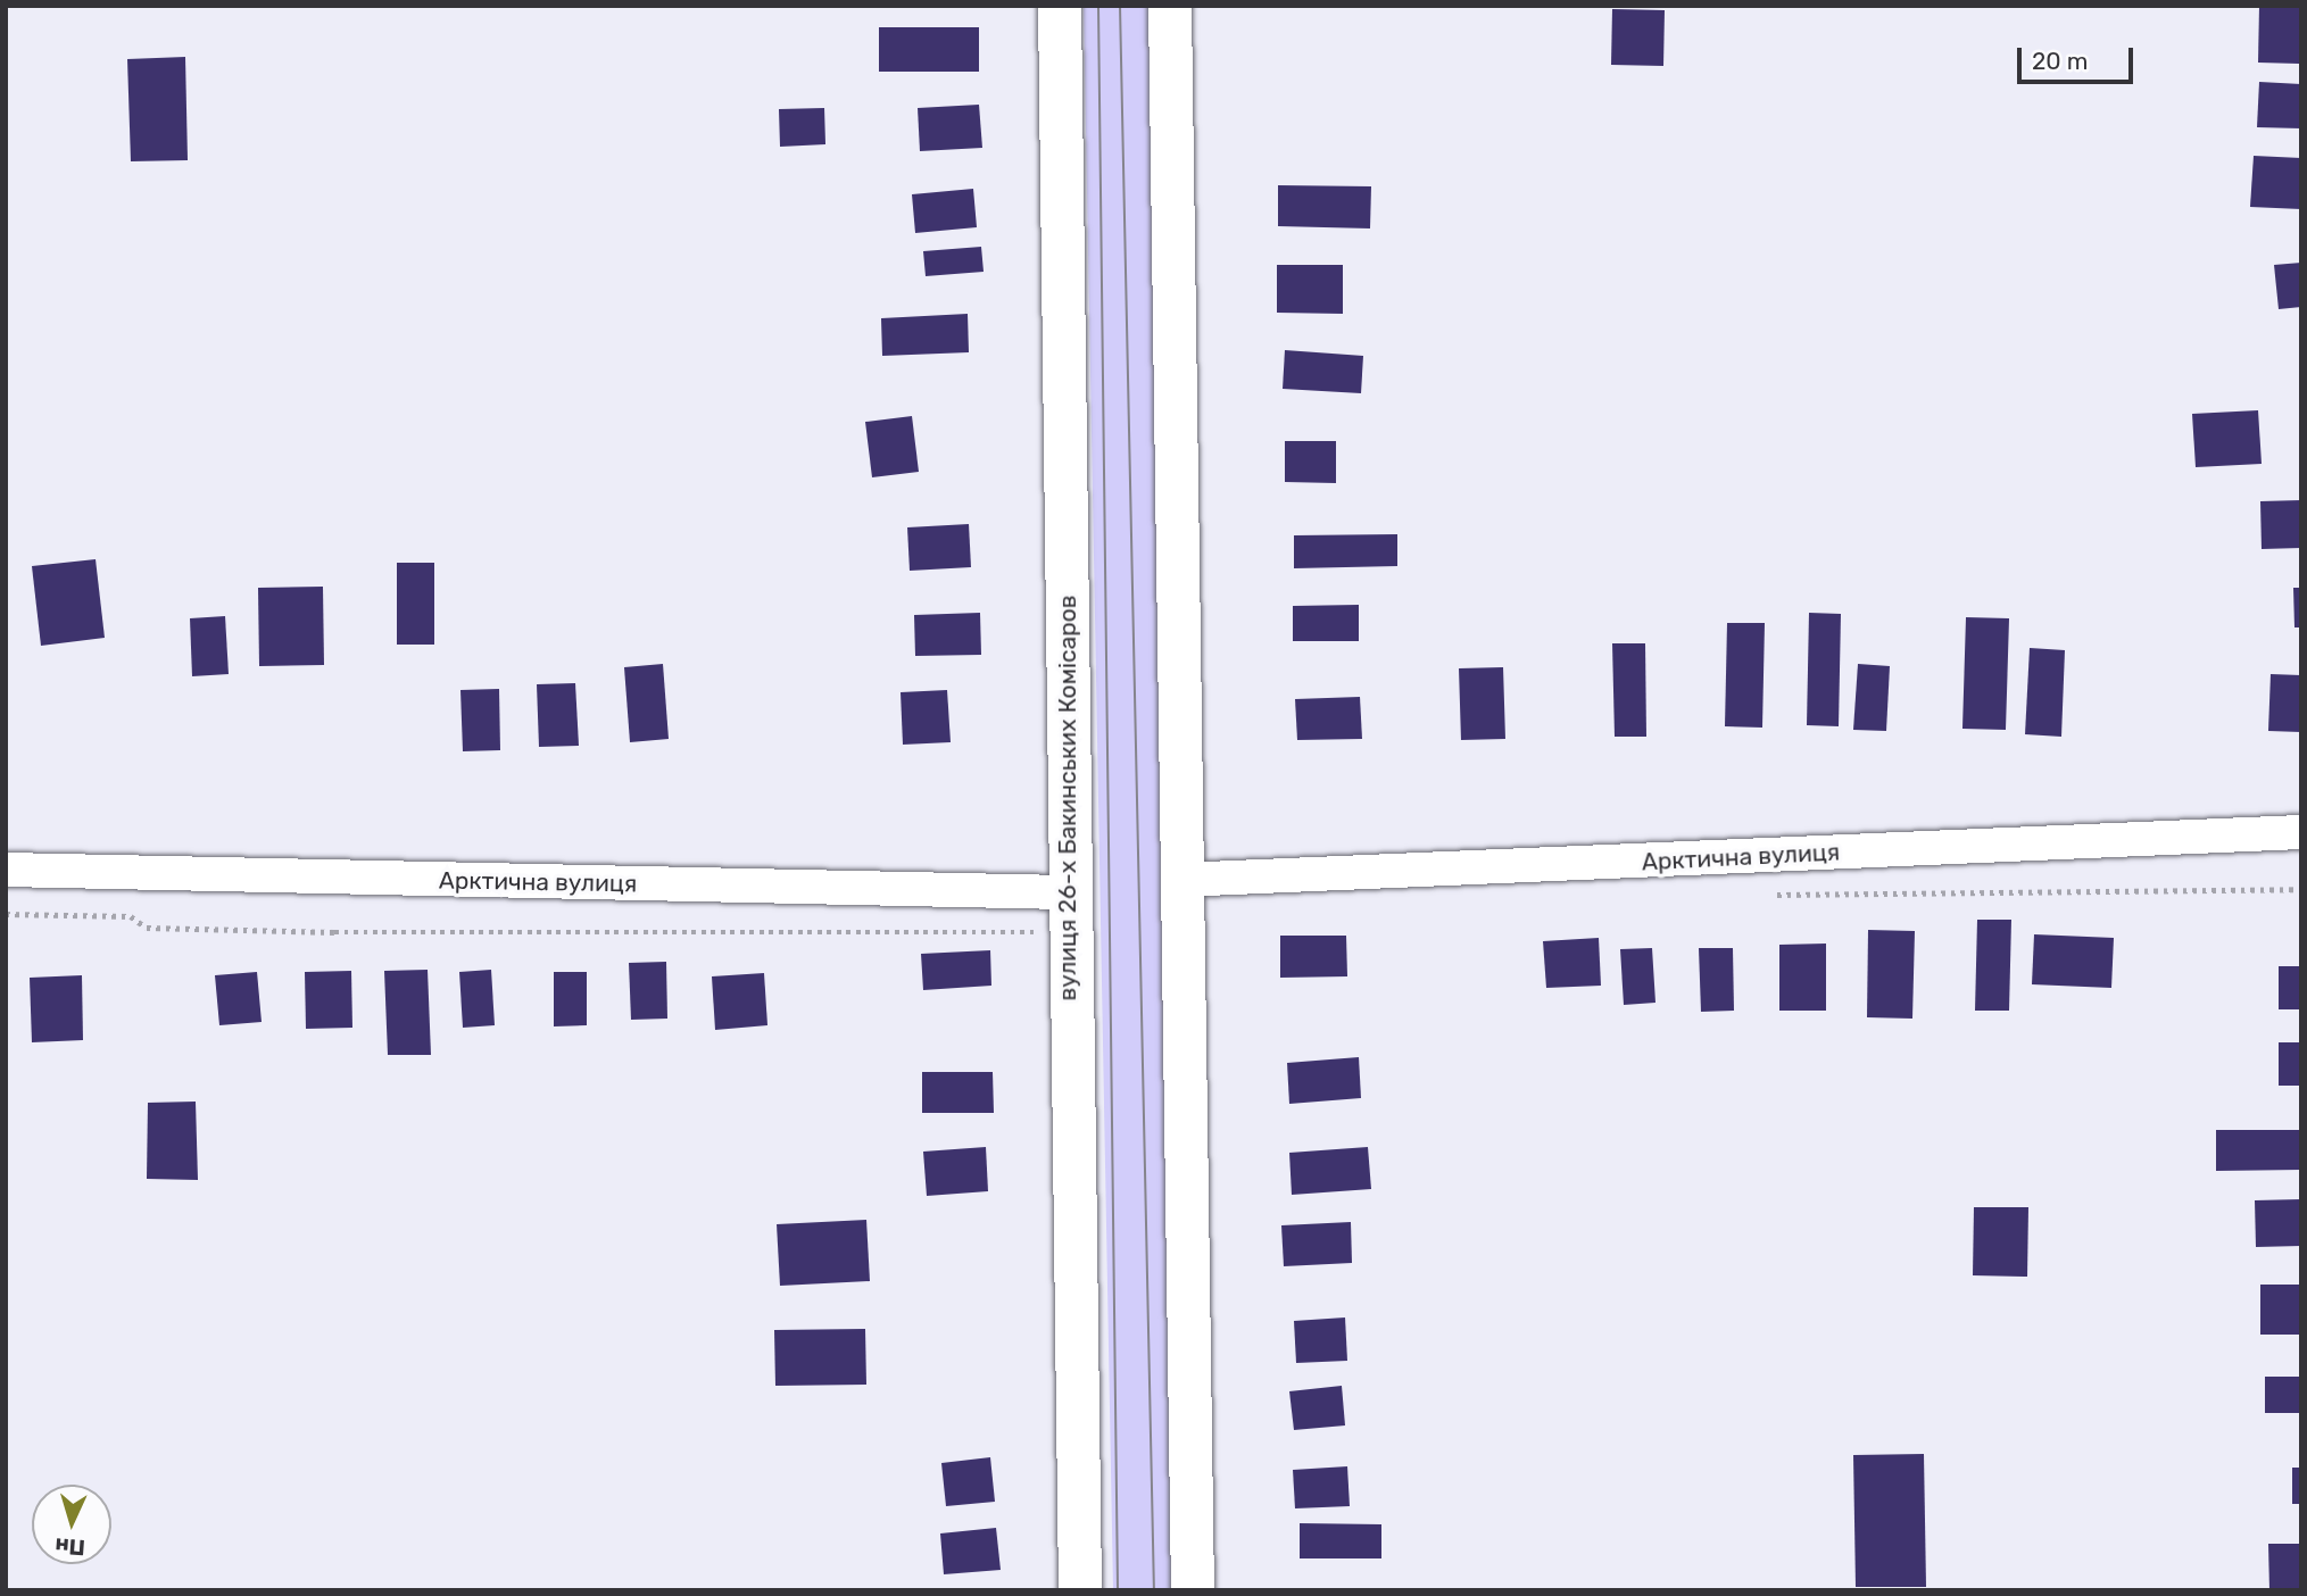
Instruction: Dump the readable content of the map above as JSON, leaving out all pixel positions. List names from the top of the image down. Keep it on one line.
{"streets":{"street":["вулиця 26-х Бакинських Комісаров","Арктична вулиця"]},"crossings":[["вулиця 26-х Бакинських Комісаров","Арктична вулиця"]],"scale_bar":"20 m","north":"bottom"}
